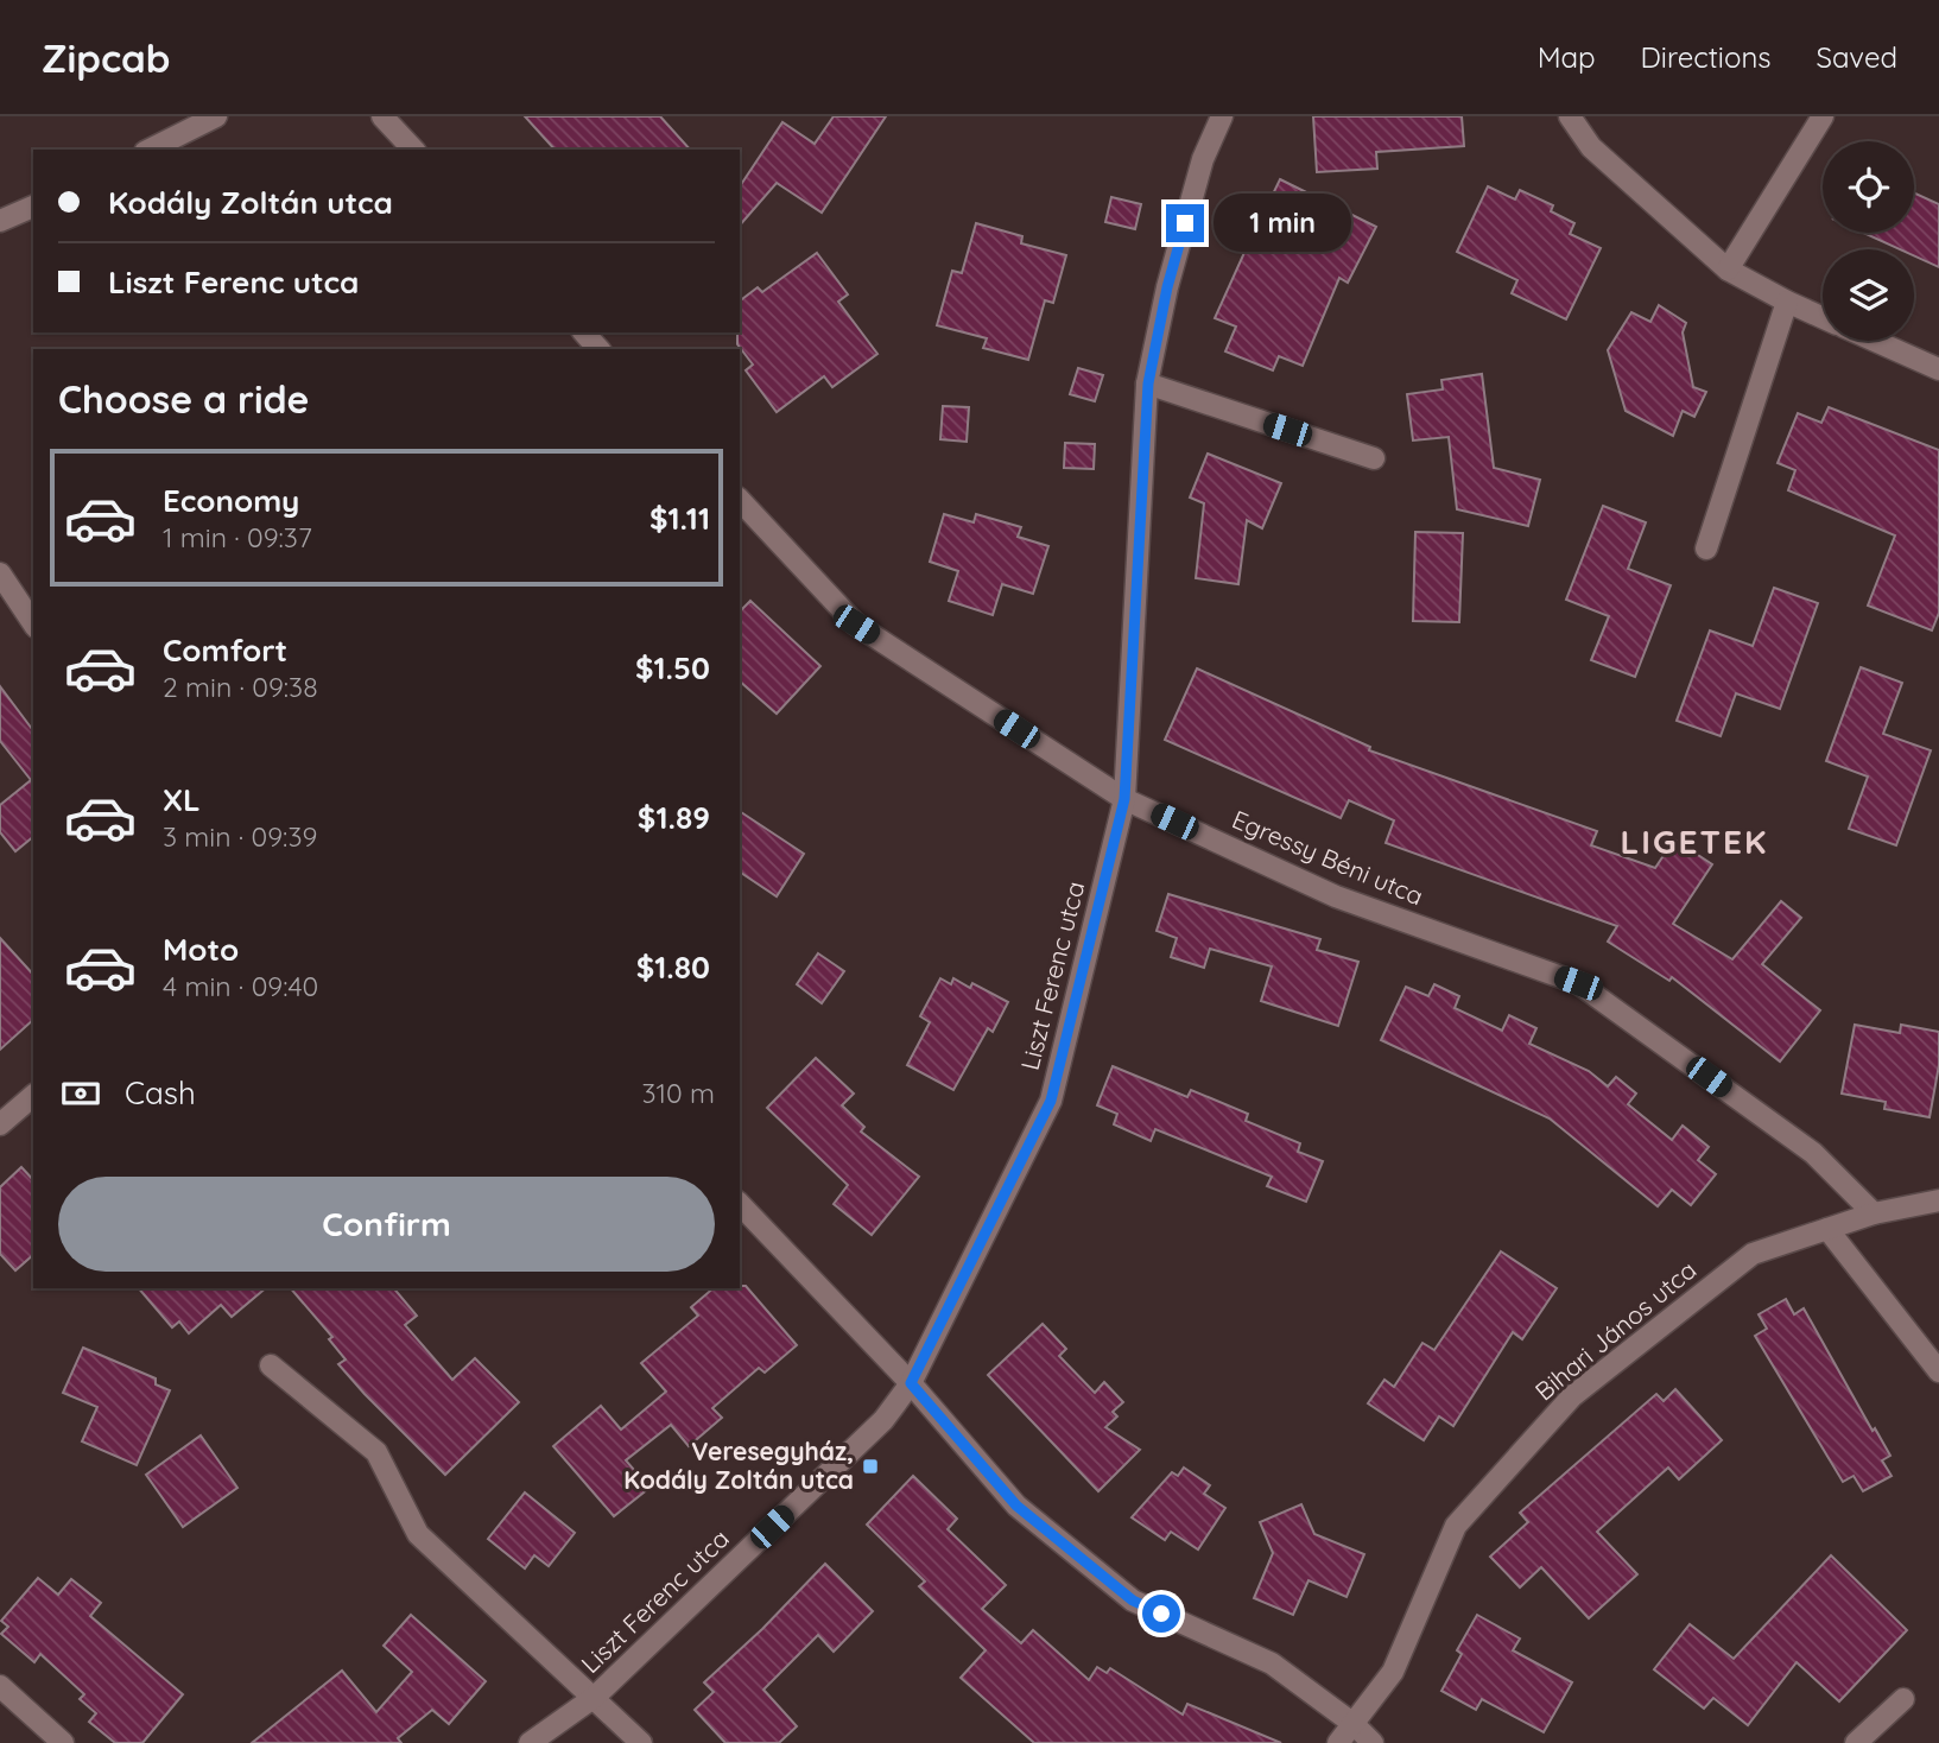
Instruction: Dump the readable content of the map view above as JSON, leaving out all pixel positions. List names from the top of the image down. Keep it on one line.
{"streets":{"street":["Egressy Béni utca","Liszt Ferenc utca","Bihari János utca"]},"crossings":[["Egressy Béni utca","Liszt Ferenc utca"],["Egressy Béni utca","Bihari János utca"]],"districts":["LIGETEK"],"places":{"transit":["Veresegyház, Kodály Zoltán utca"]},"page":{"header":"Zipcab","nav":["Map","Directions","Saved"],"banner":["Kodály Zoltán utca","Liszt Ferenc utca"],"bubble":"1 min","heading":"Choose a ride","list":[{"name":"Economy","note":"1 min · 09:37","value":"$1.11"},{"name":"Comfort","note":"2 min · 09:38","value":"$1.50"},{"name":"XL","note":"3 min · 09:39","value":"$1.89"},{"name":"Moto","note":"4 min · 09:40","value":"$1.80"}],"pay":["Cash","310 m"],"buttons":"Confirm"}}
